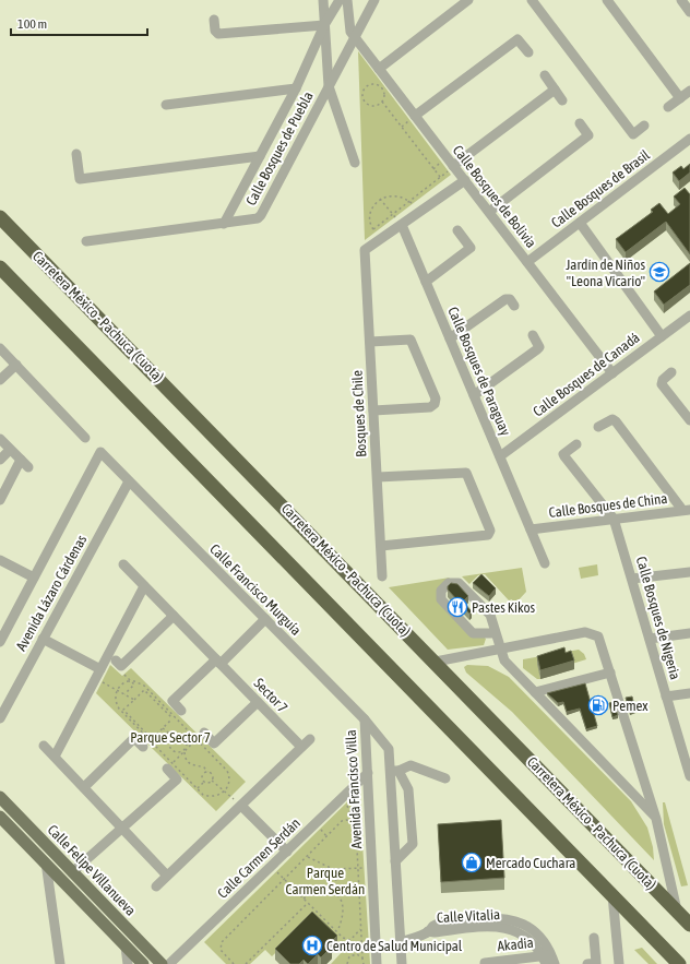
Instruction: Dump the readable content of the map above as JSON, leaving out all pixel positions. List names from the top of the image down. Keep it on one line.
{"streets":{"highway":["Carretera México - Pachuca (Cuota)"],"main road":["Calle Felipe Villanueva"],"street":["Calle Bosques de Puebla","Calle Bosques de Brasil","Calle Bosques de Bolivia","Calle Bosques de Paraguay","Calle Bosques de Canadá","Bosques de Chile","Calle Bosques de China","Calle Francisco Murguía","Avenida Lázaro Cárdenas","Calle Bosques de Nigeria","Sector 7","Avenida Francisco Villa","Calle Carmen Serdán","Calle Vitalia","Akadia"]},"crossings":[["Calle Bosques de Puebla","Calle Bosques de Bolivia"],["Calle Bosques de Brasil","Calle Bosques de Bolivia"],["Calle Bosques de Bolivia","Calle Bosques de Canadá"],["Calle Bosques de Paraguay","Calle Bosques de Canadá"],["Calle Bosques de Paraguay","Calle Bosques de China"],["Calle Bosques de China","Calle Bosques de Nigeria"],["Calle Francisco Murguía","Avenida Lázaro Cárdenas"],["Calle Francisco Murguía","Avenida Francisco Villa"],["Avenida Francisco Villa","Calle Carmen Serdán"],["Calle Vitalia","Akadia"]],"parks":["Parque Sector 7","Parque Carmen Serdán"],"places":{"school or university":["Jardín de Niños \"Leona Vicario\""],"restaurant":["Pastes Kikos"],"fuel station":["Pemex"],"shop":["Mercado Cuchara"],"hospital":["Centro de Salud Municipal"]},"scale_bar":"100 m"}
